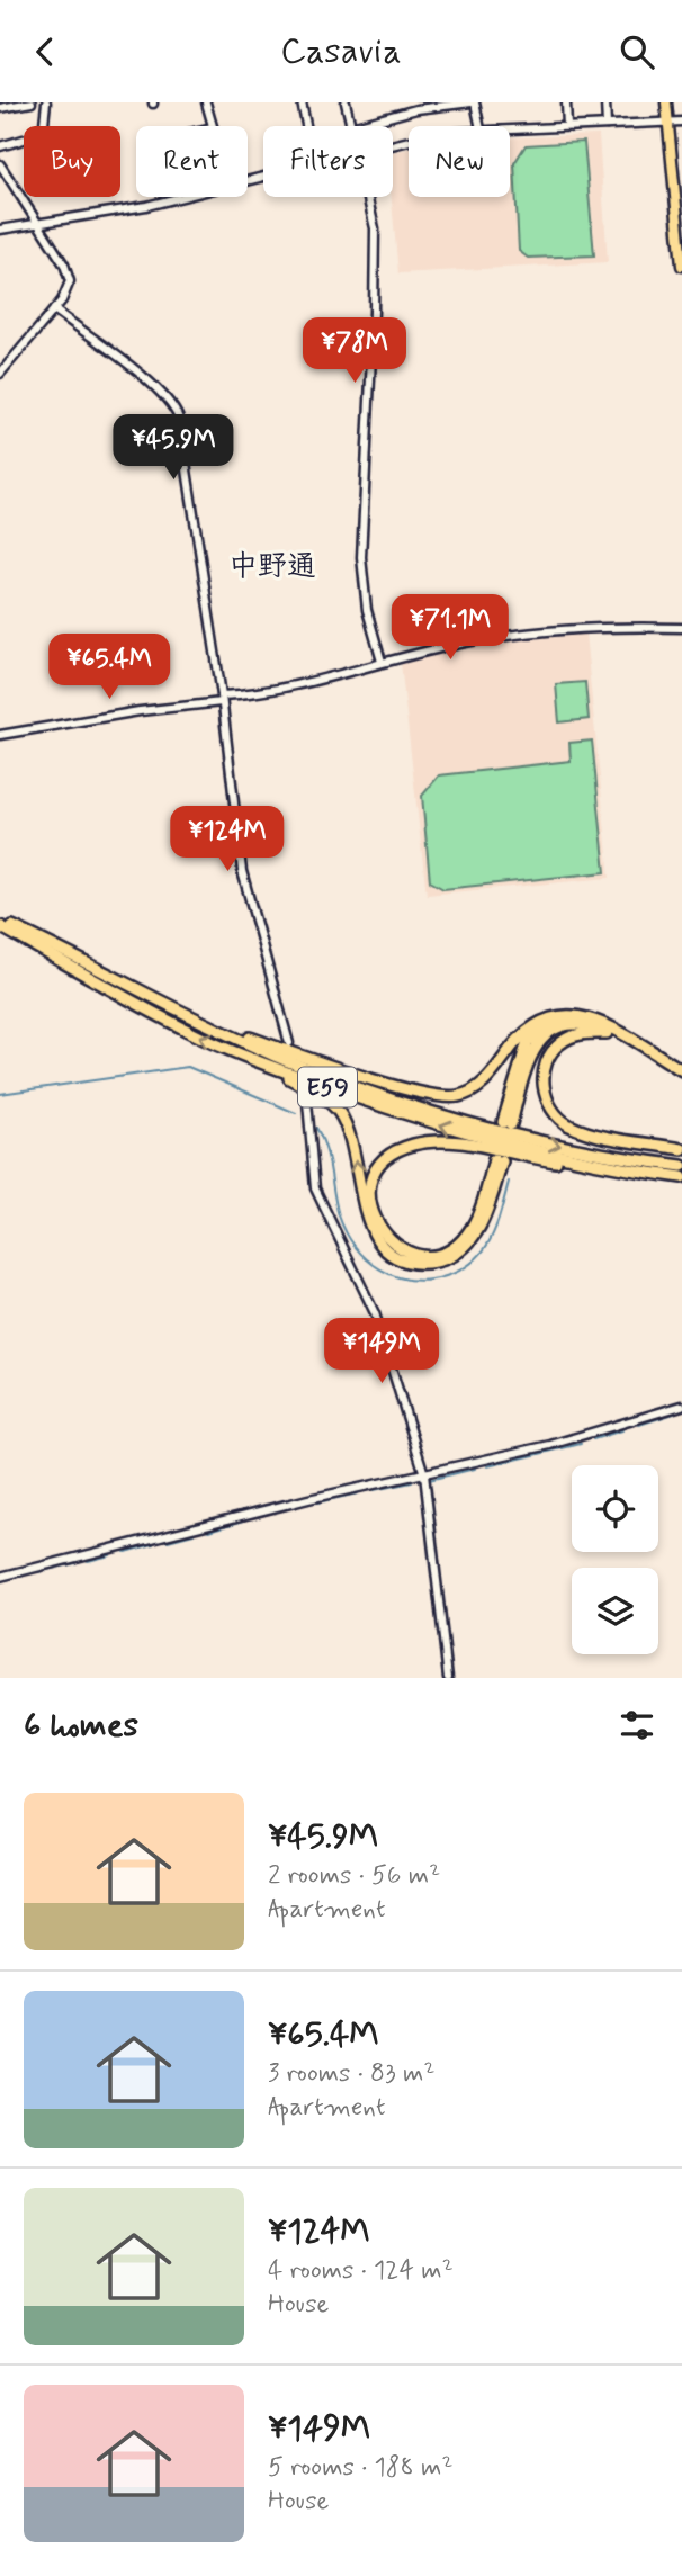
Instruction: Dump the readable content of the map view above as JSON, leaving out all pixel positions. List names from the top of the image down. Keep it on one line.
{"streets":{"highway":["E59"]},"districts":["中野通"],"page":{"header":"Casavia","chip":["Buy","Rent","Filters","New"],"price":["¥78M","¥45.9M","¥71.1M","¥65.4M","¥124M","¥149M"],"heading":"6 homes","list":[{"name":"¥45.9M","note":"2 rooms · 56 m² · Apartment"},{"name":"¥65.4M","note":"3 rooms · 83 m² · Apartment"},{"name":"¥124M","note":"4 rooms · 124 m² · House"},{"name":"¥149M","note":"5 rooms · 188 m² · House"}]}}
